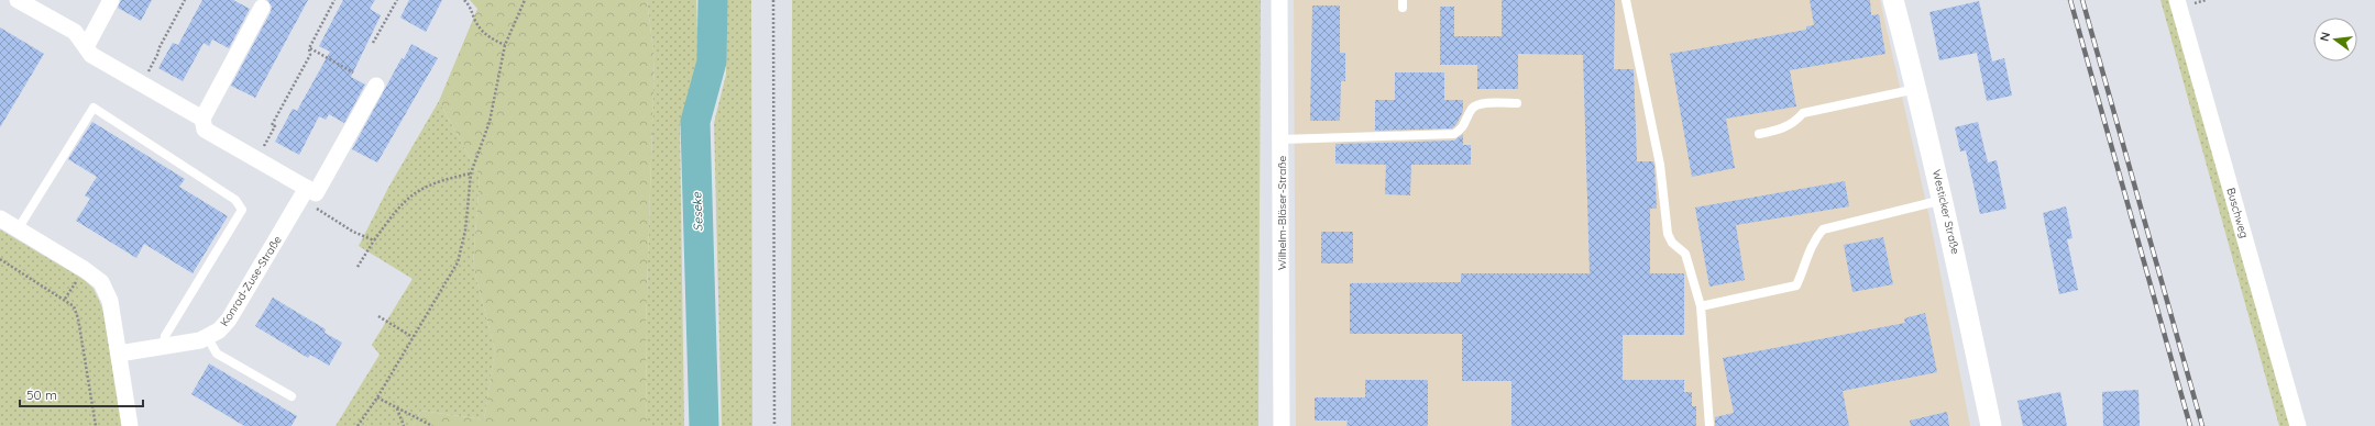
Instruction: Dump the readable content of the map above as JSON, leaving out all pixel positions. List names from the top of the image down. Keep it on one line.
{"streets":{"street":["Westicker Straße","Wilhelm-Bläser-Straße","Buschweg","Konrad-Zuse-Straße"]},"water":["Seseke"],"scale_bar":"50 m","north":"left"}
